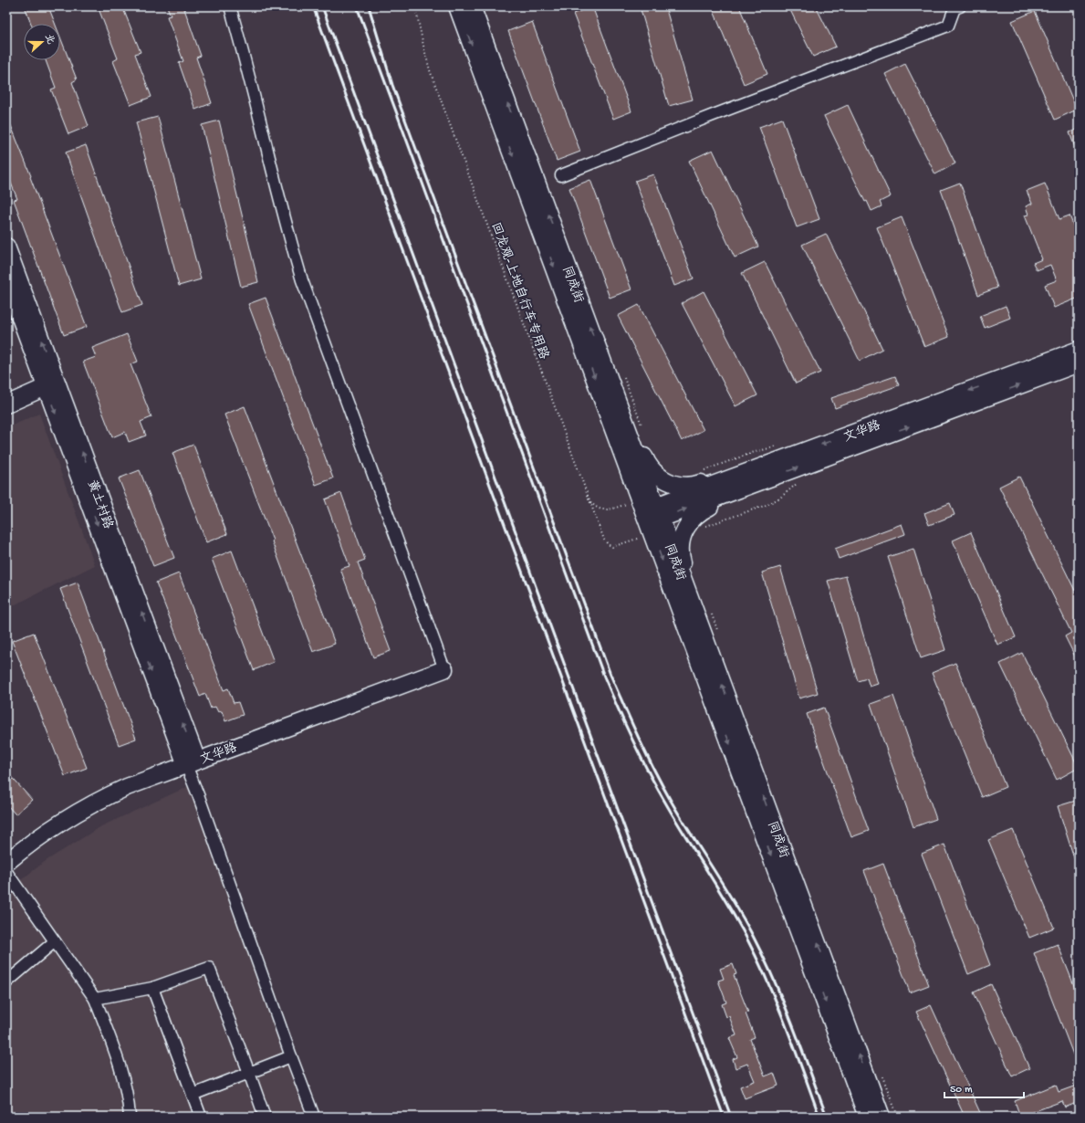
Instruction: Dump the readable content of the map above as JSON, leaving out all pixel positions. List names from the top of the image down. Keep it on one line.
{"streets":{"main road":["同成街","文华路","黄土村路"],"path":["回龙观-上地自行车专用路"]},"crossings":[["同成街","文华路"],["文华路","黄土村路"]],"scale_bar":"50 m","north":"right"}
